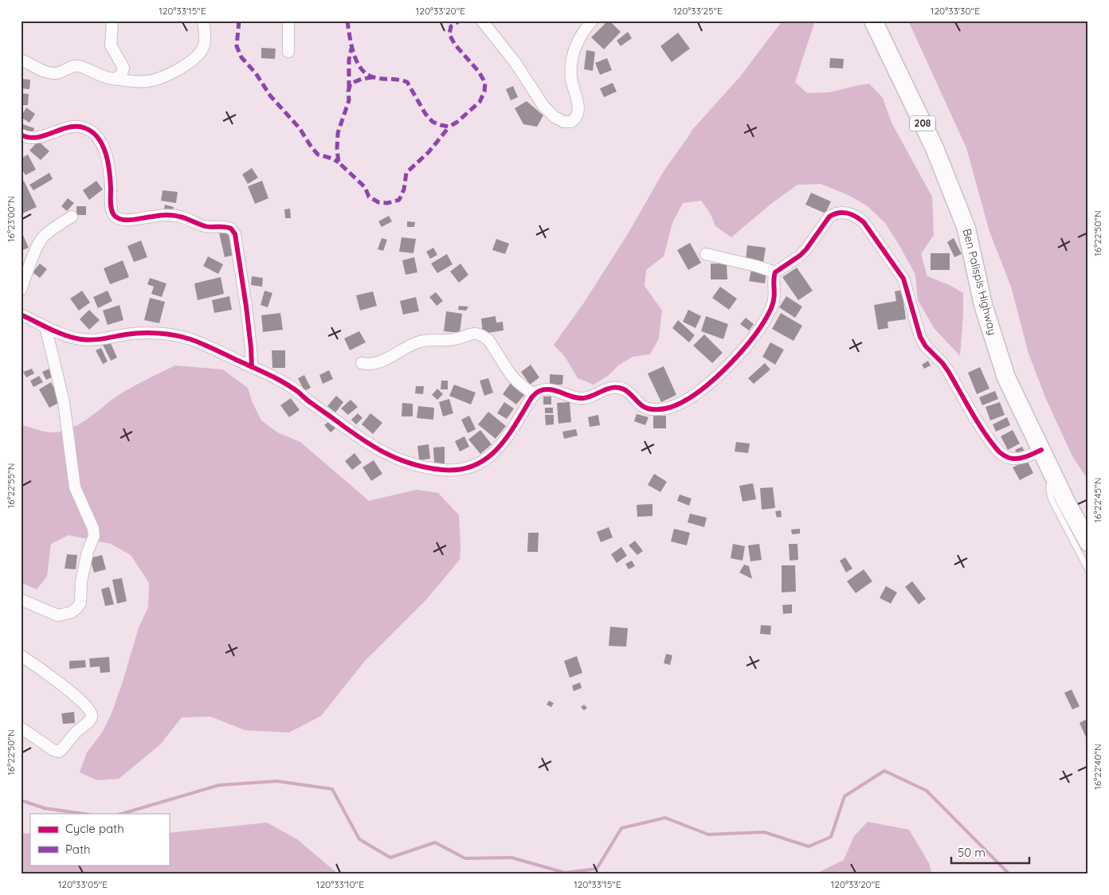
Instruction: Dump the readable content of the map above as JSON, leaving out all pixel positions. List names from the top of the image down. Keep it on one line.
{"streets":{"main road":["208","Ben Palispis Highway"]},"legend":["Cycle path","Path"],"scale_bar":"50 m","coordinates":["120°33'15\"E","120°33'20\"E","120°33'25\"E","120°33'30\"E","16°23'00\"N","16°22'50\"N","16°22'55\"N","16°22'45\"N","16°22'40\"N","120°33'05\"E","120°33'10\"E"]}
